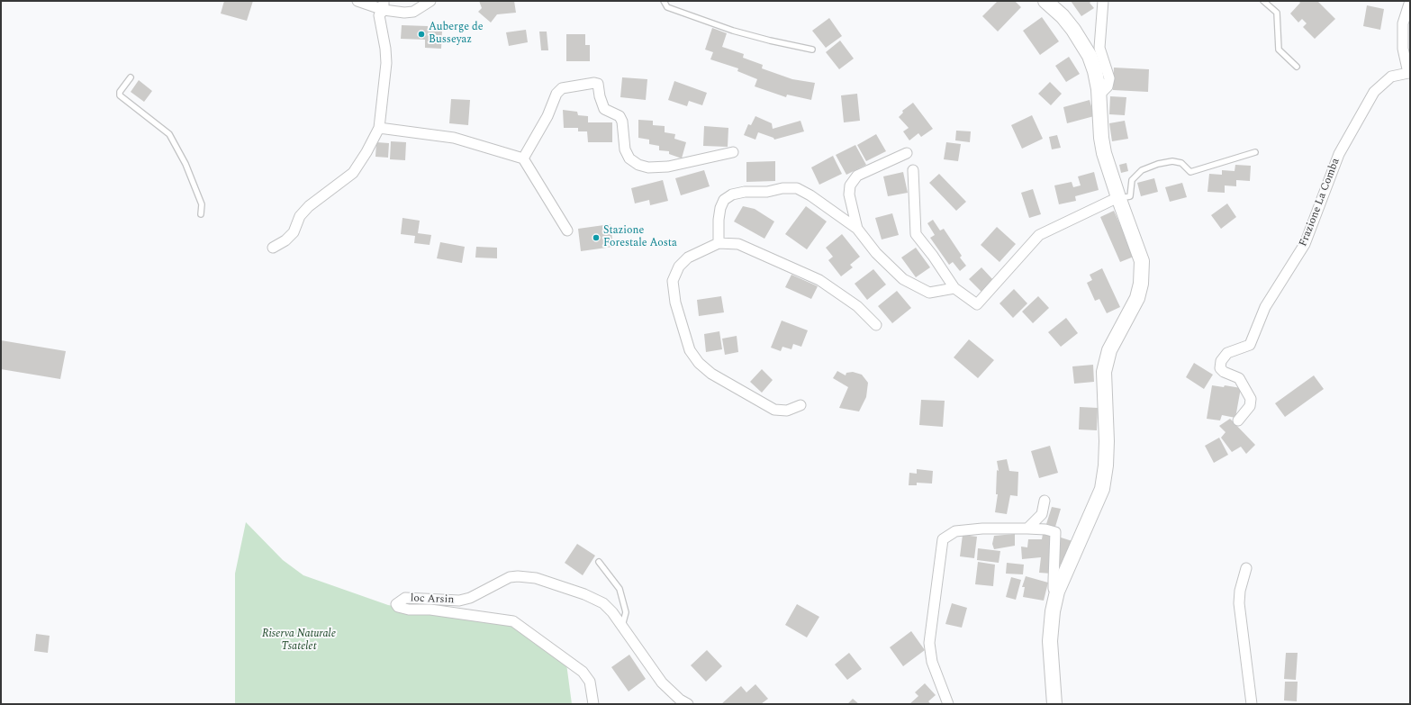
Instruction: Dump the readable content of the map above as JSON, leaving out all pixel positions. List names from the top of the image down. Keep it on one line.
{"streets":{"street":["Frazione La Comba","loc Arsin"]},"parks":["Riserva Naturale Tsatelet"],"places":["Auberge de Busseyaz","Stazione Forestale Aosta"]}
